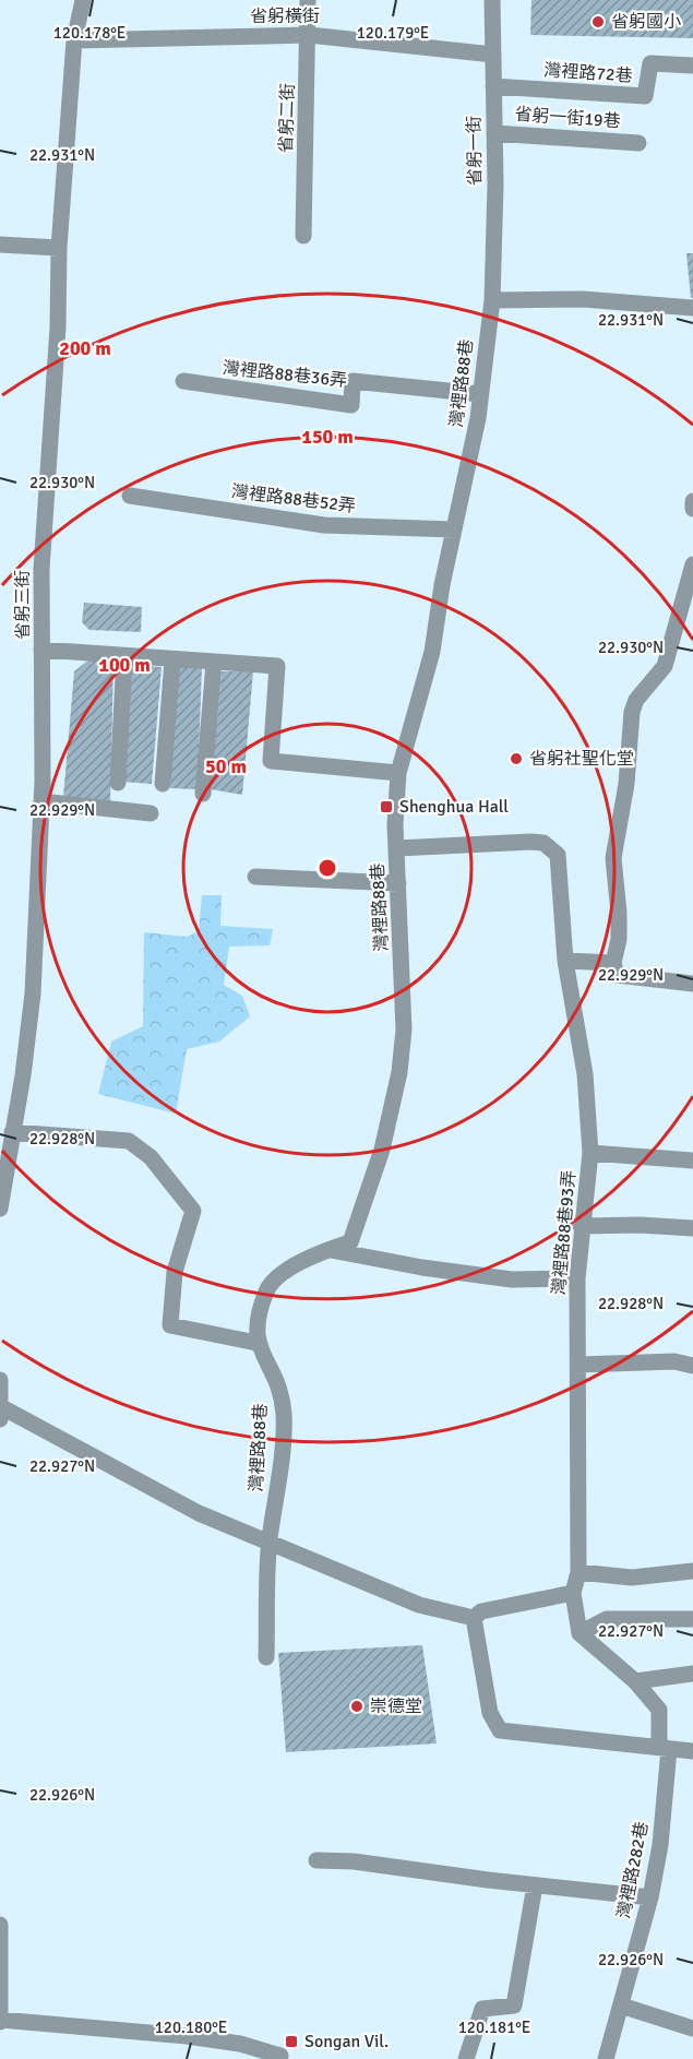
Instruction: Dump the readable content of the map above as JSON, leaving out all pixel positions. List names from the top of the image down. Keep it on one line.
{"streets":{"street":["省躬橫街","灣裡路72巷","省躬二街","省躬一街19巷","省躬一街","灣裡路88巷36弄","灣裡路88巷","灣裡路88巷52弄","省躬三街","灣裡路88巷93弄","灣裡路282巷"]},"crossings":[["省躬橫街","省躬二街"],["省躬橫街","省躬一街"],["省躬橫街","省躬三街"],["灣裡路72巷","省躬一街"],["省躬一街19巷","省躬一街"],["省躬一街","灣裡路88巷"],["灣裡路88巷36弄","灣裡路88巷"],["灣裡路88巷","灣裡路88巷52弄"],["灣裡路88巷","灣裡路88巷93弄"]],"places":{"other":["省躬國小","省躬社聖化堂","崇德堂"],"transit":["Shenghua Hall","Songan Vil."]},"coordinates":["120.179°E","120.178°E","22.931°N","22.930°N","22.929°N","22.928°N","22.927°N","22.926°N","120.180°E","120.181°E"],"rings":["200 m","150 m","100 m","50 m"]}
